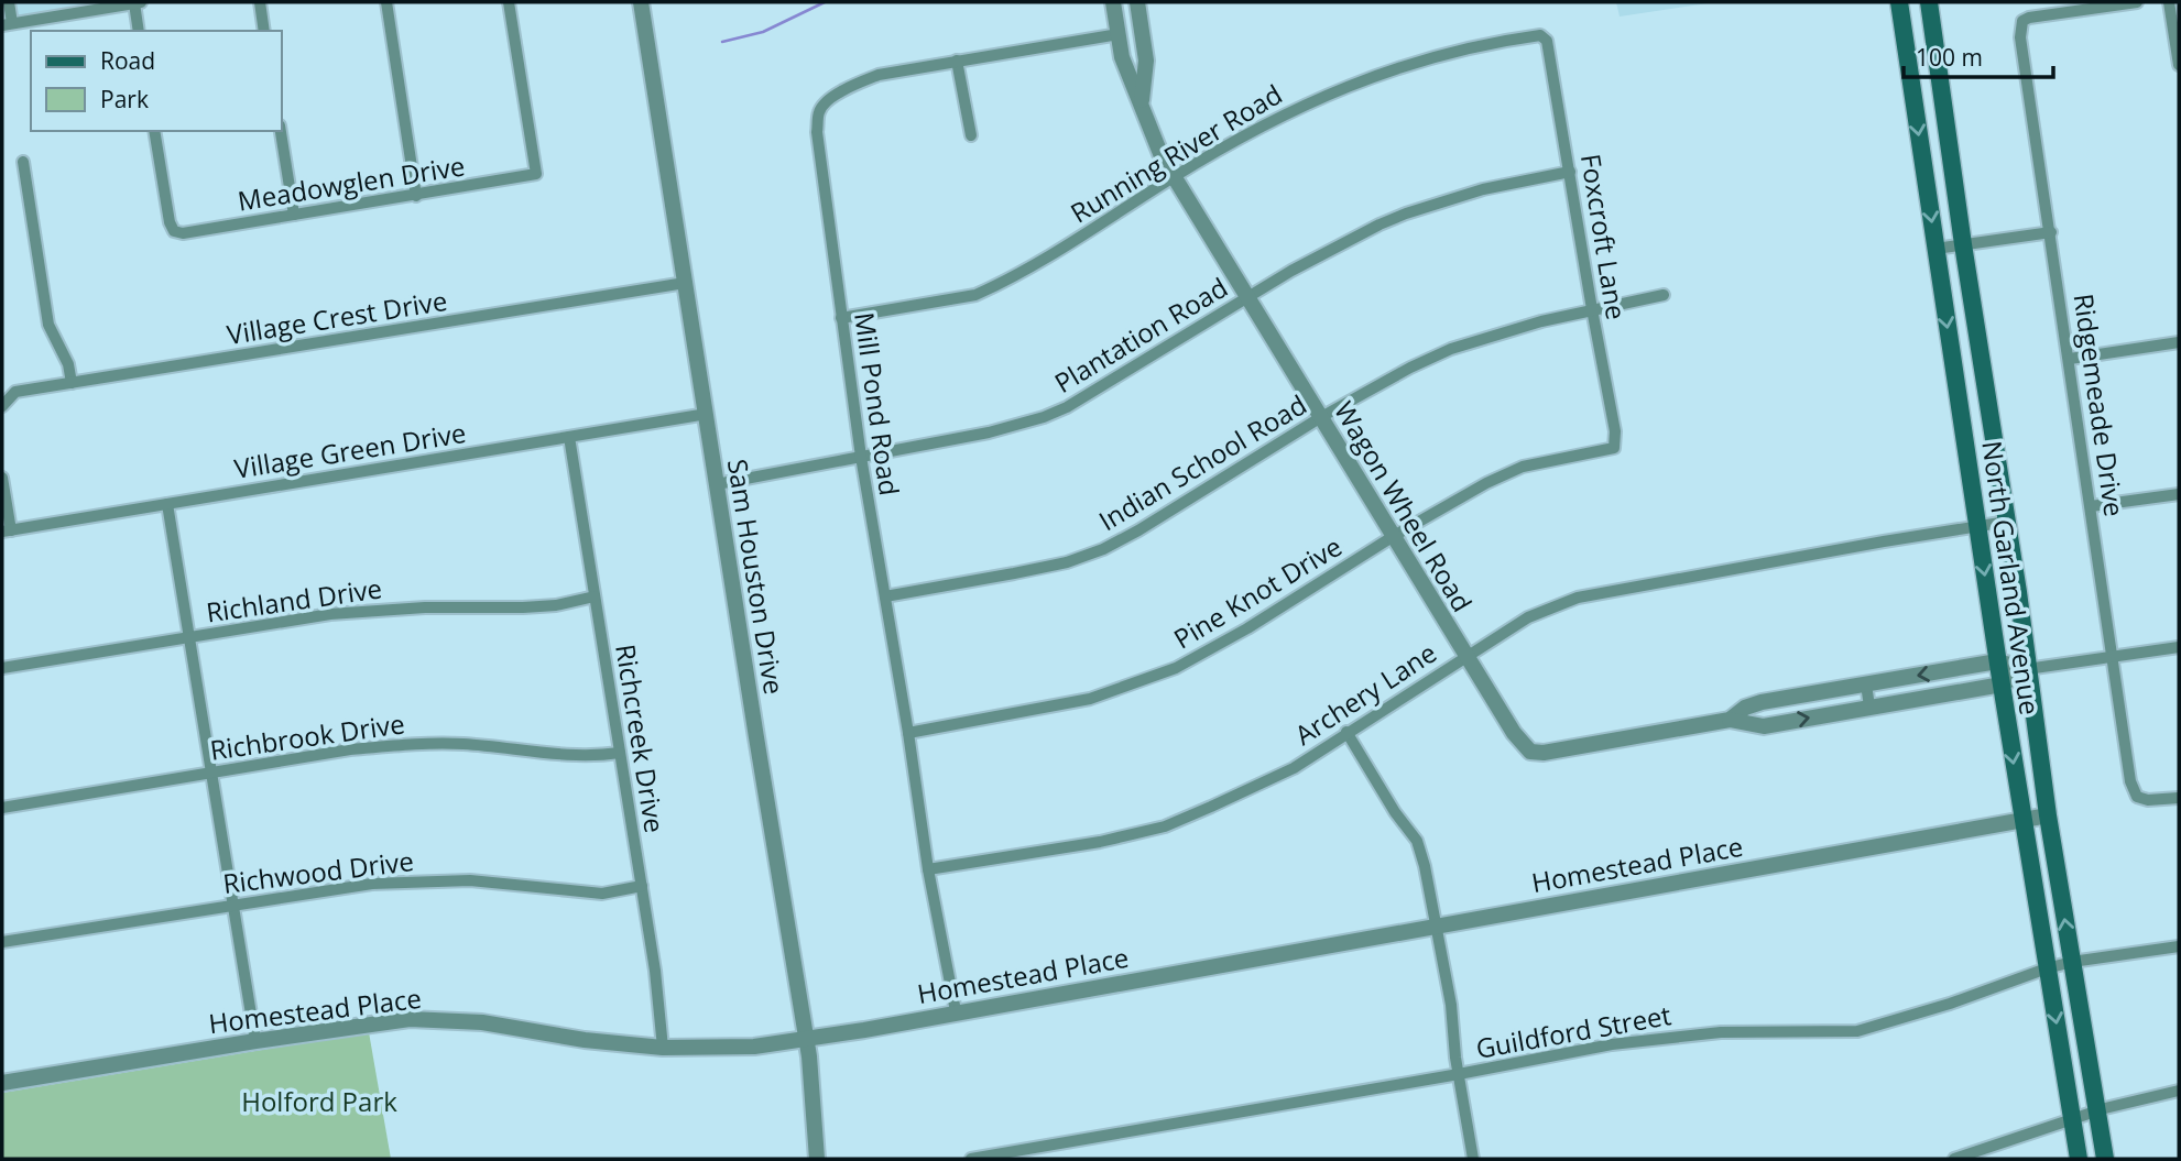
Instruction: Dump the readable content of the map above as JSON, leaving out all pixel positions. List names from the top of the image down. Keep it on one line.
{"streets":{"main road":["North Garland Avenue"],"street":["Running River Road","Meadowglen Drive","Foxcroft Lane","Village Crest Drive","Plantation Road","Mill Pond Road","Ridgemeade Drive","Village Green Drive","Indian School Road","Wagon Wheel Road","Sam Houston Drive","Pine Knot Drive","Richland Drive","Archery Lane","Richbrook Drive","Richcreek Drive","Homestead Place","Richwood Drive","Guildford Street"]},"crossings":[["Running River Road","Foxcroft Lane"],["Running River Road","Mill Pond Road"],["Running River Road","Wagon Wheel Road"],["Foxcroft Lane","Plantation Road"],["Foxcroft Lane","Indian School Road"],["Foxcroft Lane","Pine Knot Drive"],["Village Crest Drive","Sam Houston Drive"],["Plantation Road","Mill Pond Road"],["Plantation Road","Wagon Wheel Road"],["Plantation Road","Sam Houston Drive"],["Mill Pond Road","Indian School Road"],["Mill Pond Road","Wagon Wheel Road"],["Mill Pond Road","Pine Knot Drive"],["Mill Pond Road","Archery Lane"],["Mill Pond Road","Homestead Place"],["Ridgemeade Drive","Wagon Wheel Road"],["Village Green Drive","Sam Houston Drive"],["Village Green Drive","Richcreek Drive"],["Indian School Road","Wagon Wheel Road"],["Wagon Wheel Road","North Garland Avenue"],["Wagon Wheel Road","Pine Knot Drive"],["Wagon Wheel Road","Archery Lane"],["Sam Houston Drive","Homestead Place"],["North Garland Avenue","Archery Lane"],["North Garland Avenue","Homestead Place"],["North Garland Avenue","Guildford Street"],["Richland Drive","Richcreek Drive"],["Richbrook Drive","Richcreek Drive"],["Richcreek Drive","Homestead Place"],["Richcreek Drive","Richwood Drive"]],"parks":["Holford Park"],"legend":["Road","Park"],"scale_bar":"100 m"}
